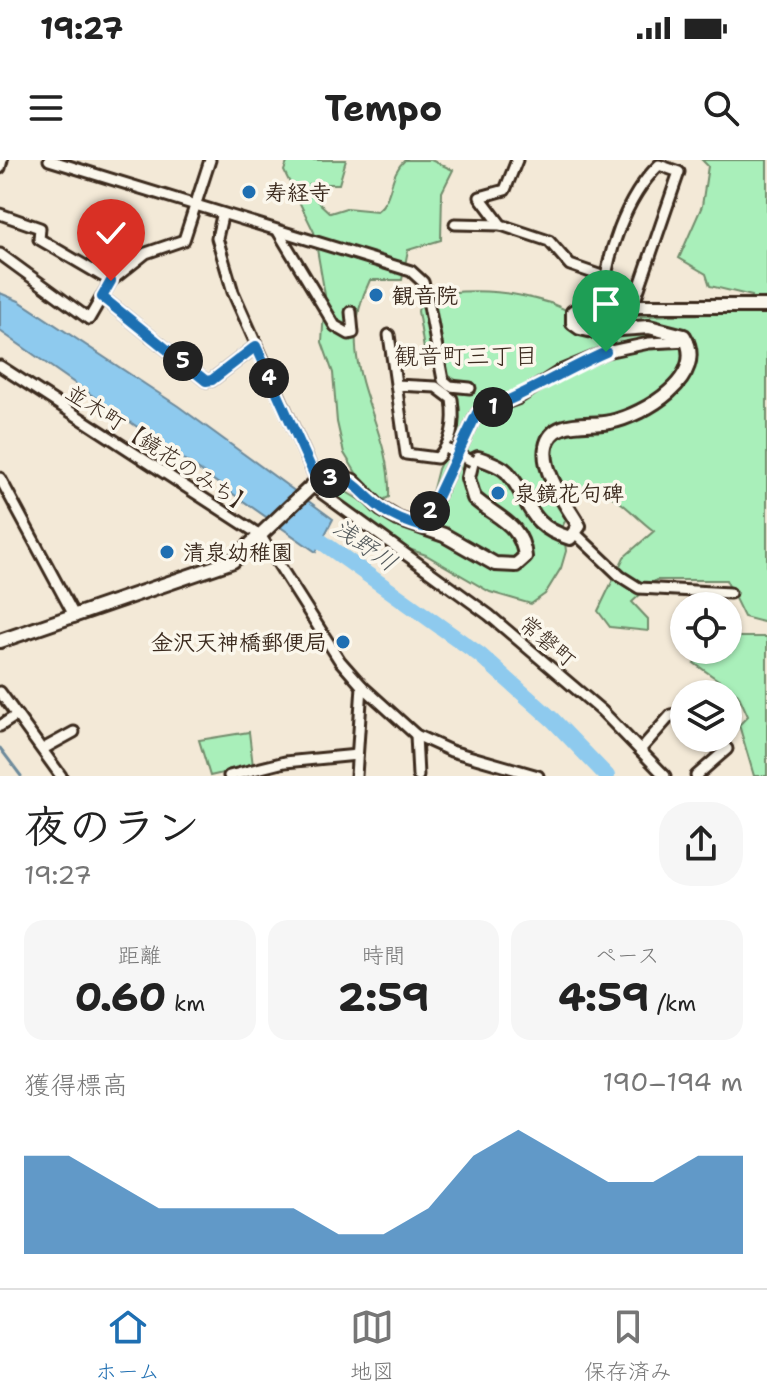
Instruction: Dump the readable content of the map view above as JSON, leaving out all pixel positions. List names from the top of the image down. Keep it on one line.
{"streets":{"street":["並木町【鏡花のみち】","常磐町"]},"districts":["観音町三丁目"],"water":["浅野川"],"places":["寿経寺","観音院","泉鏡花句碑","清泉幼稚園","金沢天神橋郵便局"],"page":{"status":"19:27","header":"Tempo","pins":["5","4","1","3","2"],"heading":["夜のラン","19:27"],"stats":[["距離","0.60 km"],["時間","2:59"],["ペース","4:59 /km"]],"chart":["獲得標高","190–194 m"],"tabs":["ホーム","地図","保存済み"]}}
